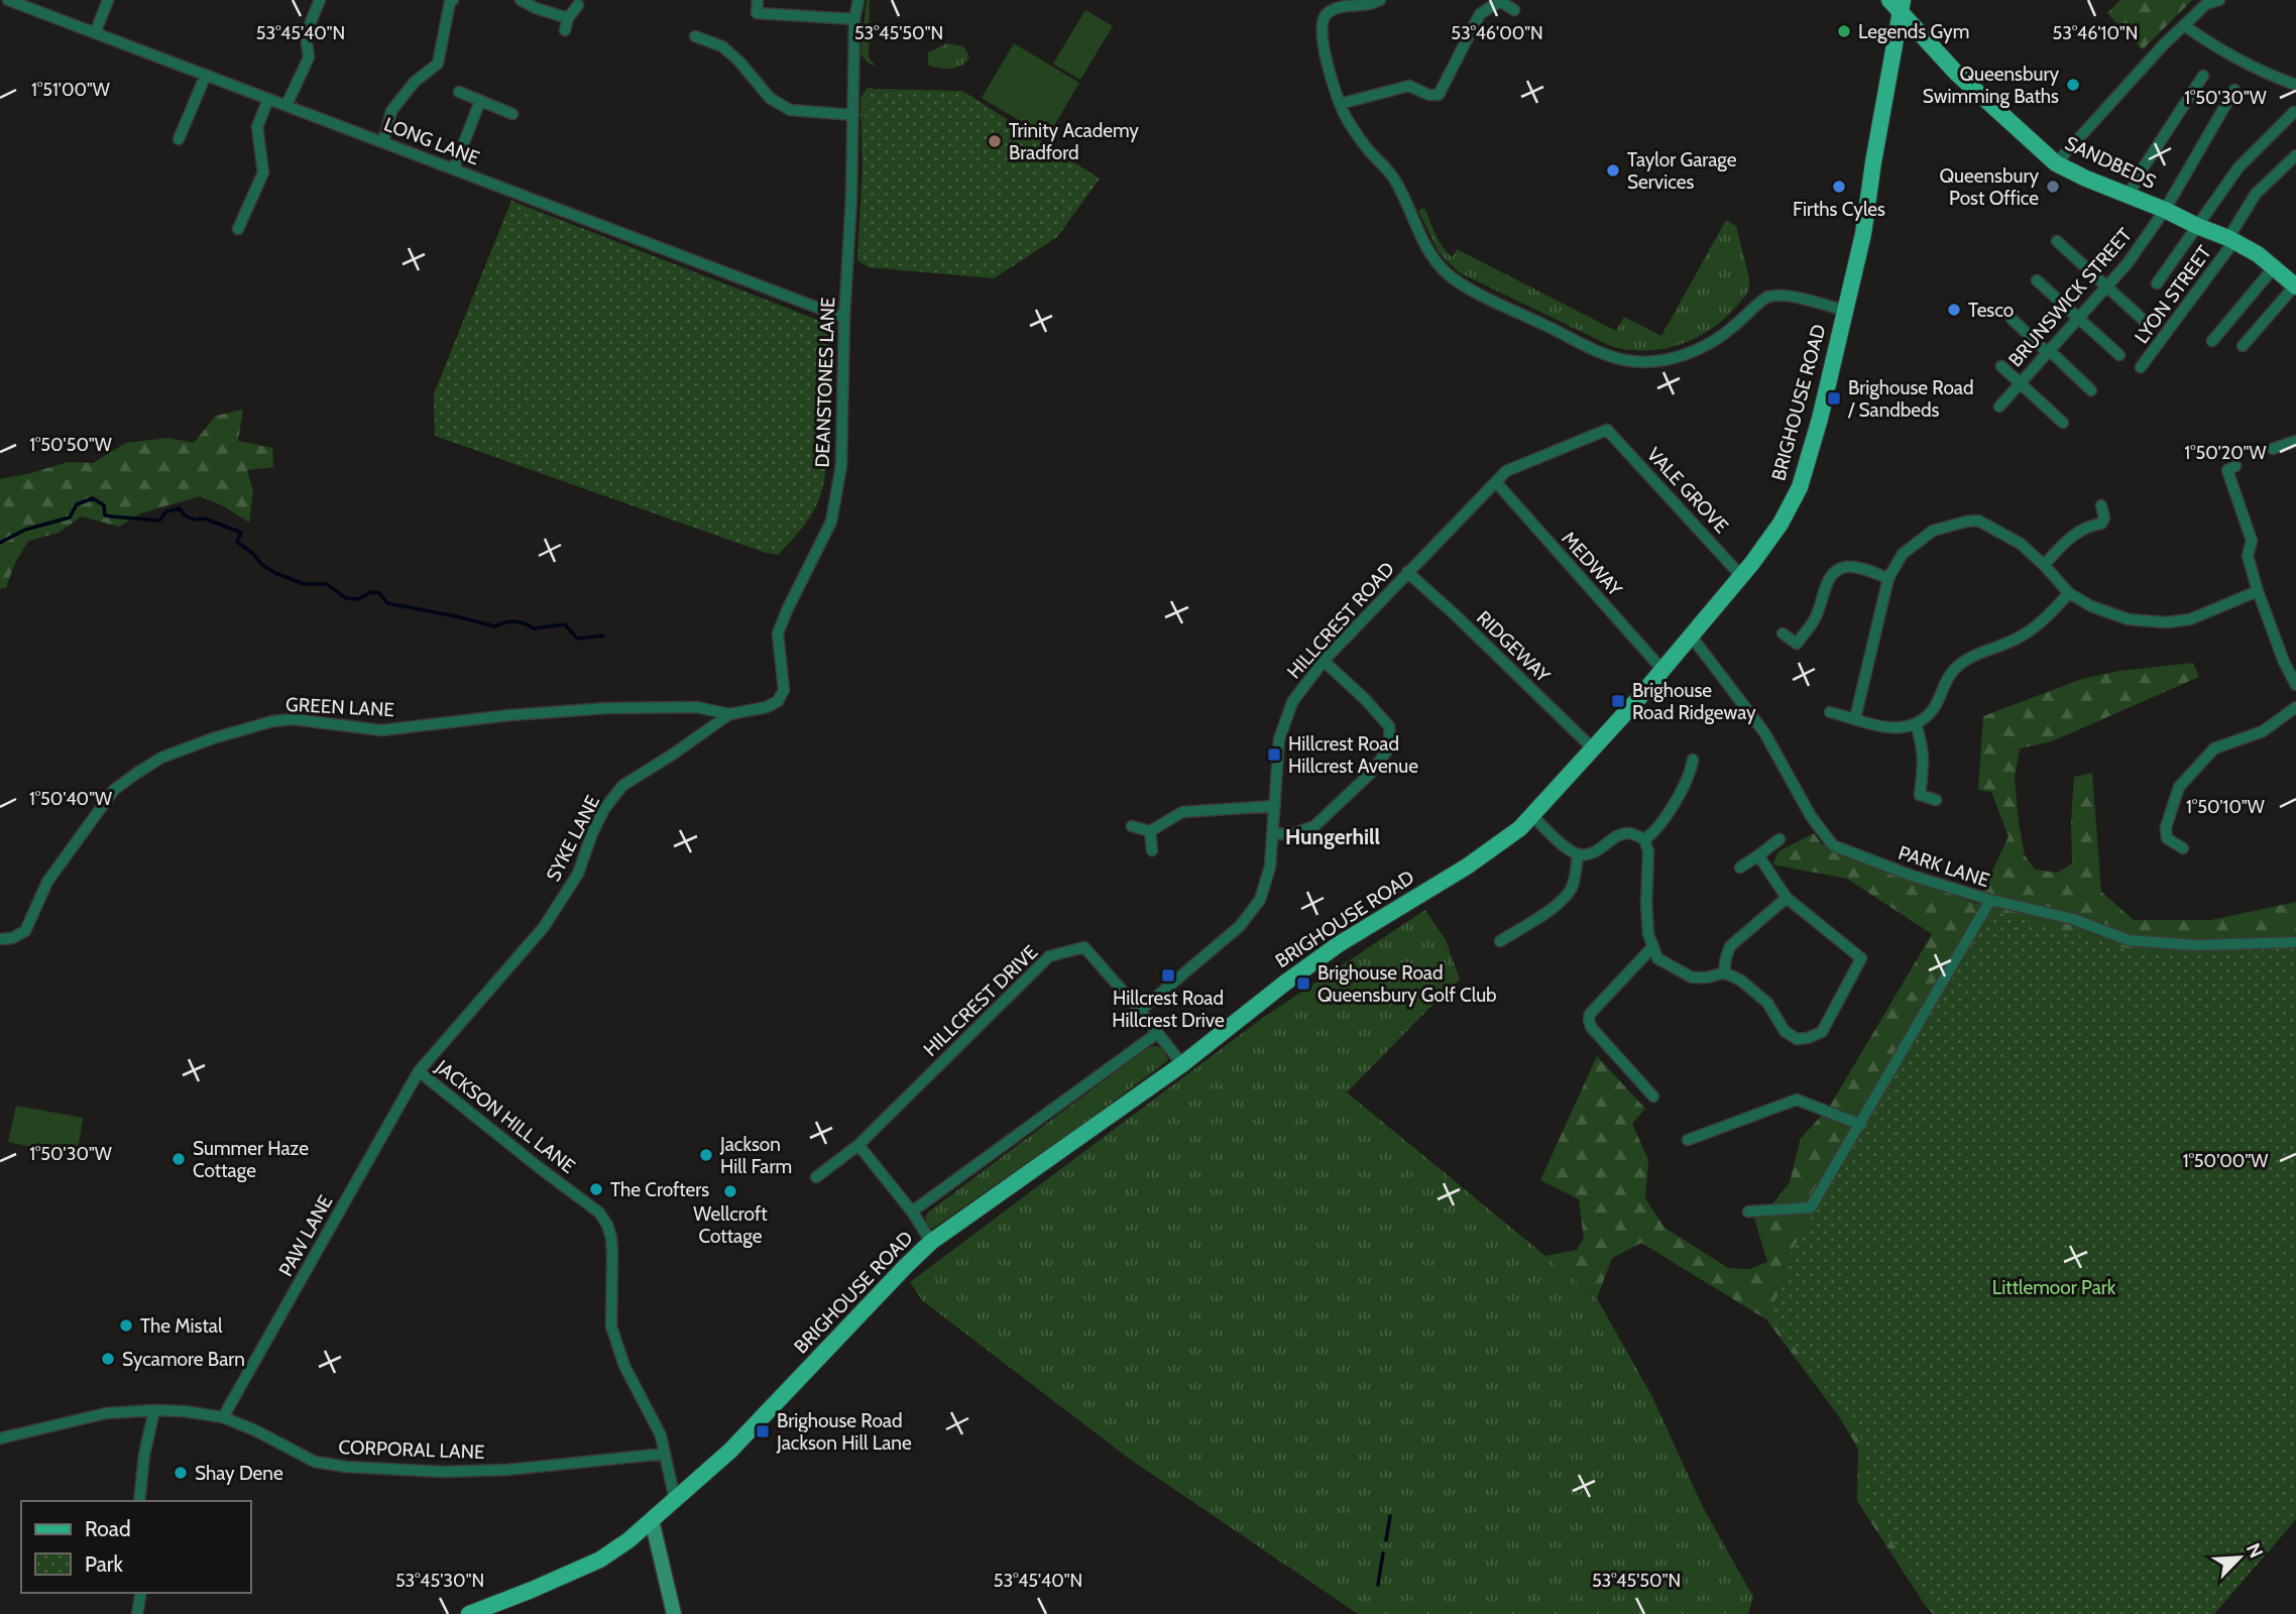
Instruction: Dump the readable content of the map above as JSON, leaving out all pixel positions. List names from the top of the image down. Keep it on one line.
{"streets":{"main road":["SANDBEDS","BRIGHOUSE ROAD"],"street":["LONG LANE","LYON STREET","BRUNSWICK STREET","DEANSTONES LANE","VALE GROVE","MEDWAY","HILLCREST ROAD","RIDGEWAY","GREEN LANE","SYKE LANE","PARK LANE","HILLCREST DRIVE","JACKSON HILL LANE","PAW LANE","CORPORAL LANE"]},"crossings":[["LONG LANE","DEANSTONES LANE"],["SANDBEDS","LYON STREET"],["SANDBEDS","BRUNSWICK STREET"],["SANDBEDS","BRIGHOUSE ROAD"],["DEANSTONES LANE","GREEN LANE"],["DEANSTONES LANE","SYKE LANE"],["BRIGHOUSE ROAD","VALE GROVE"],["BRIGHOUSE ROAD","MEDWAY"],["BRIGHOUSE ROAD","RIDGEWAY"],["BRIGHOUSE ROAD","PARK LANE"],["BRIGHOUSE ROAD","HILLCREST DRIVE"],["BRIGHOUSE ROAD","JACKSON HILL LANE"],["VALE GROVE","HILLCREST ROAD"],["MEDWAY","HILLCREST ROAD"],["HILLCREST ROAD","RIDGEWAY"],["HILLCREST ROAD","HILLCREST DRIVE"],["GREEN LANE","SYKE LANE"],["SYKE LANE","JACKSON HILL LANE"],["SYKE LANE","PAW LANE"],["JACKSON HILL LANE","PAW LANE"],["JACKSON HILL LANE","CORPORAL LANE"],["PAW LANE","CORPORAL LANE"]],"districts":["Hungerhill"],"parks":["Littlemoor Park"],"places":{"other":["Legends Gym","Queensbury Swimming Baths","Trinity Academy Bradford","Taylor Garage Services","Firths Cyles","Queensbury Post Office","Tesco","Jackson Hill Farm","Summer Haze Cottage","The Crofters","Wellcroft Cottage","The Mistal","Sycamore Barn","Shay Dene"],"transit":["Brighouse Road / Sandbeds","Brighouse Road Ridgeway","Hillcrest Road Hillcrest Avenue","Hillcrest Road Hillcrest Drive","Brighouse Road Queensbury Golf Club","Brighouse Road Jackson Hill Lane"]},"legend":["Road","Park"],"north":"top right","coordinates":["53°45'40\"N","53°45'50\"N","53°46'00\"N","53°46'10\"N","1°51'00\"W","1°50'30\"W","1°50'50\"W","1°50'20\"W","1°50'40\"W","1°50'10\"W","1°50'00\"W","53°45'30\"N"]}
